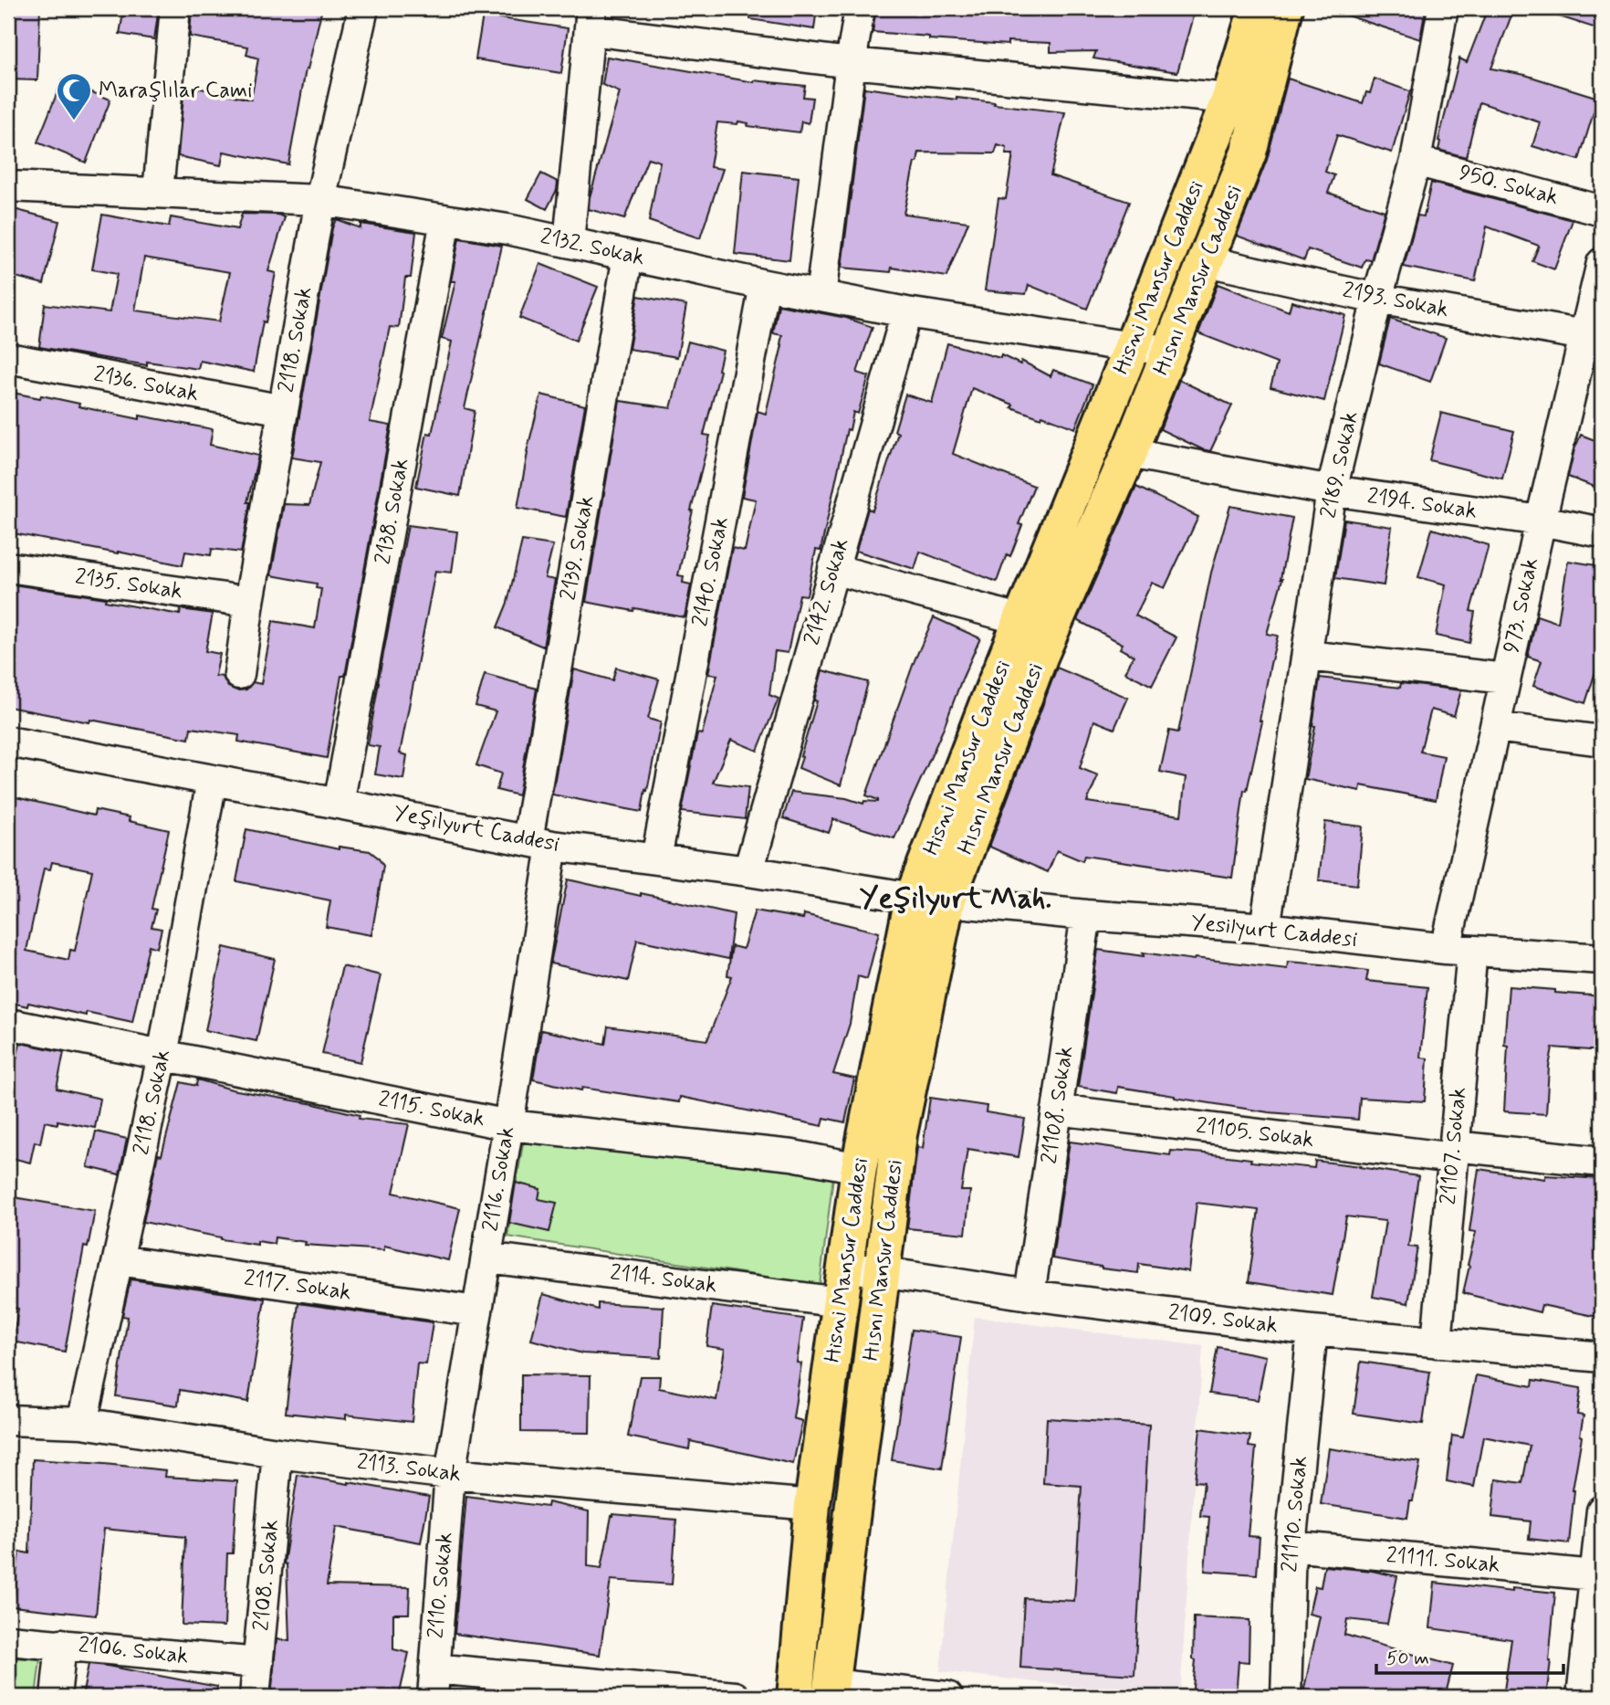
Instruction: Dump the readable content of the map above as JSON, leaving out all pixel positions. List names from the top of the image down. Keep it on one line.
{"streets":{"main road":["Hisni Mansur Caddesi","Hısnı Mansur Caddesi"],"street":["950. Sokak","2132. Sokak","2193. Sokak","2118. Sokak","2136. Sokak","2189. Sokak","2194. Sokak","2138. Sokak","2139. Sokak","2140. Sokak","2135. Sokak","2142. Sokak","973. Sokak","Yeşilyurt Caddesi","Yesilyurt Caddesi","21108. Sokak","2115. Sokak","21105. Sokak","21107. Sokak","2116. Sokak","2114. Sokak","2117. Sokak","2109. Sokak","2113. Sokak","21110. Sokak","21111. Sokak","2108. Sokak","2110. Sokak","2106. Sokak"]},"crossings":[["950. Sokak","2189. Sokak"],["2132. Sokak","Hisni Mansur Caddesi"],["2132. Sokak","Hısnı Mansur Caddesi"],["2132. Sokak","2118. Sokak"],["2132. Sokak","2138. Sokak"],["2132. Sokak","2139. Sokak"],["2132. Sokak","2140. Sokak"],["2132. Sokak","2142. Sokak"],["Hisni Mansur Caddesi","Hısnı Mansur Caddesi"],["Hisni Mansur Caddesi","Yeşilyurt Caddesi"],["Hisni Mansur Caddesi","Yesilyurt Caddesi"],["Hisni Mansur Caddesi","2115. Sokak"],["Hisni Mansur Caddesi","2114. Sokak"],["Hisni Mansur Caddesi","2109. Sokak"],["Hisni Mansur Caddesi","2113. Sokak"],["Hısnı Mansur Caddesi","2193. Sokak"],["Hısnı Mansur Caddesi","2194. Sokak"],["Hısnı Mansur Caddesi","Yeşilyurt Caddesi"],["Hısnı Mansur Caddesi","Yesilyurt Caddesi"],["Hısnı Mansur Caddesi","2109. Sokak"],["2193. Sokak","2189. Sokak"],["2193. Sokak","973. Sokak"],["2118. Sokak","2136. Sokak"],["2118. Sokak","2135. Sokak"],["2118. Sokak","Yeşilyurt Caddesi"],["2118. Sokak","2115. Sokak"],["2118. Sokak","2117. Sokak"],["2118. Sokak","2113. Sokak"],["2189. Sokak","2194. Sokak"],["2189. Sokak","Yesilyurt Caddesi"],["2194. Sokak","973. Sokak"],["2138. Sokak","Yeşilyurt Caddesi"],["2139. Sokak","Yeşilyurt Caddesi"],["2139. Sokak","2116. Sokak"],["2140. Sokak","Yeşilyurt Caddesi"],["2142. Sokak","Yeşilyurt Caddesi"],["973. Sokak","Yesilyurt Caddesi"],["973. Sokak","21107. Sokak"],["Yeşilyurt Caddesi","Yesilyurt Caddesi"],["Yeşilyurt Caddesi","2116. Sokak"],["Yesilyurt Caddesi","21108. Sokak"],["Yesilyurt Caddesi","21107. Sokak"],["21108. Sokak","21105. Sokak"],["21108. Sokak","2109. Sokak"],["2115. Sokak","2116. Sokak"],["21105. Sokak","21107. Sokak"],["21107. Sokak","2109. Sokak"],["2116. Sokak","2114. Sokak"],["2116. Sokak","2117. Sokak"],["2116. Sokak","2113. Sokak"],["2116. Sokak","2110. Sokak"],["2109. Sokak","21110. Sokak"],["2113. Sokak","2108. Sokak"],["2113. Sokak","2110. Sokak"],["21110. Sokak","21111. Sokak"],["2108. Sokak","2106. Sokak"]],"districts":["Yeşilyurt Mah."],"places":{"mosque":["Maraşlılar Cami"]},"scale_bar":"50 m"}
